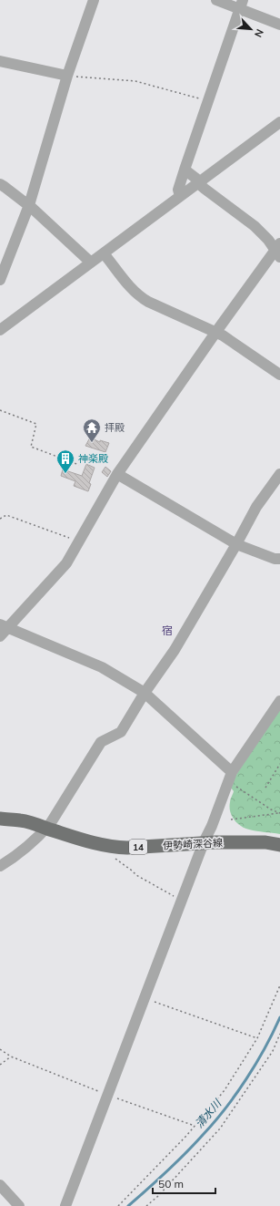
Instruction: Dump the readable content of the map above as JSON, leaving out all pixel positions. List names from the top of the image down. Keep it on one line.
{"streets":{"main road":["伊勢崎深谷線","14"]},"districts":["宿"],"water":["清水川"],"places":{"temple":["拝殿"],"building":["神楽殿"]},"scale_bar":"50 m","north":"bottom right"}
